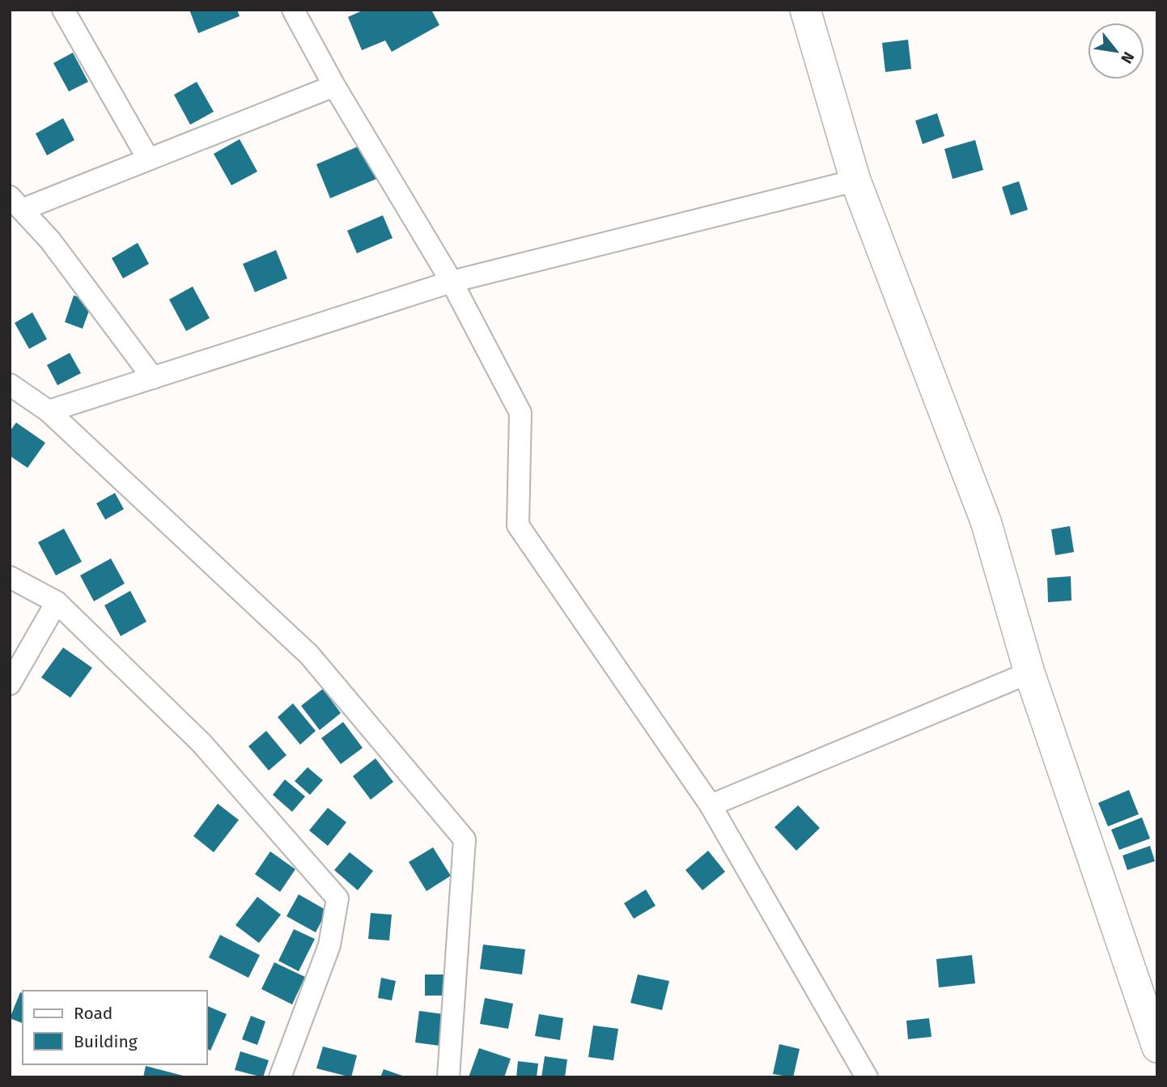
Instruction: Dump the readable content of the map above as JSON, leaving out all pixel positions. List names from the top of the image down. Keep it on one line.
{"legend":["Road","Building"],"north":"bottom right"}
